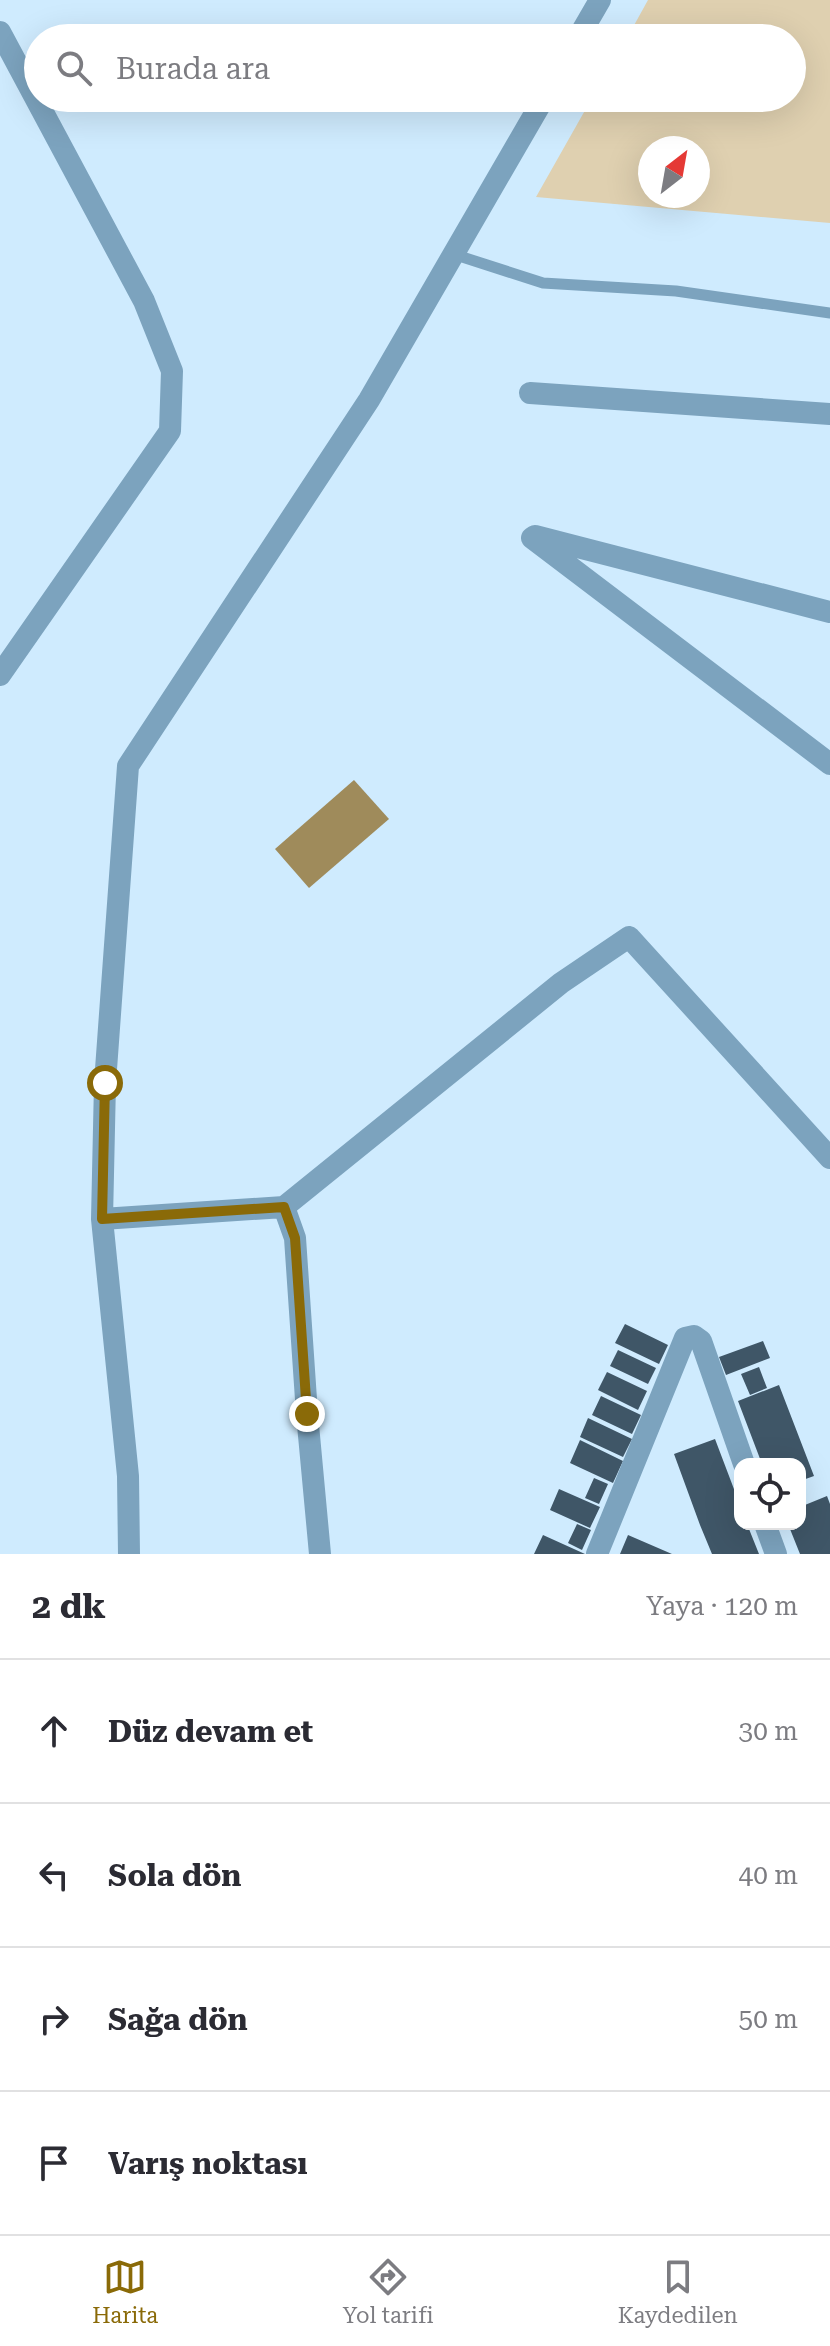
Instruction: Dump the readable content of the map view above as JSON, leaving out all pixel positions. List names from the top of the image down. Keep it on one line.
{"north":"top right","page":{"search":"Burada ara","heading":["2 dk","Yaya · 120 m"],"list":[["Düz devam et","30 m"],["Sola dön","40 m"],["Sağa dön","50 m"],"Varış noktası"],"nav":["Harita","Yol tarifi","Kaydedilen"]}}
